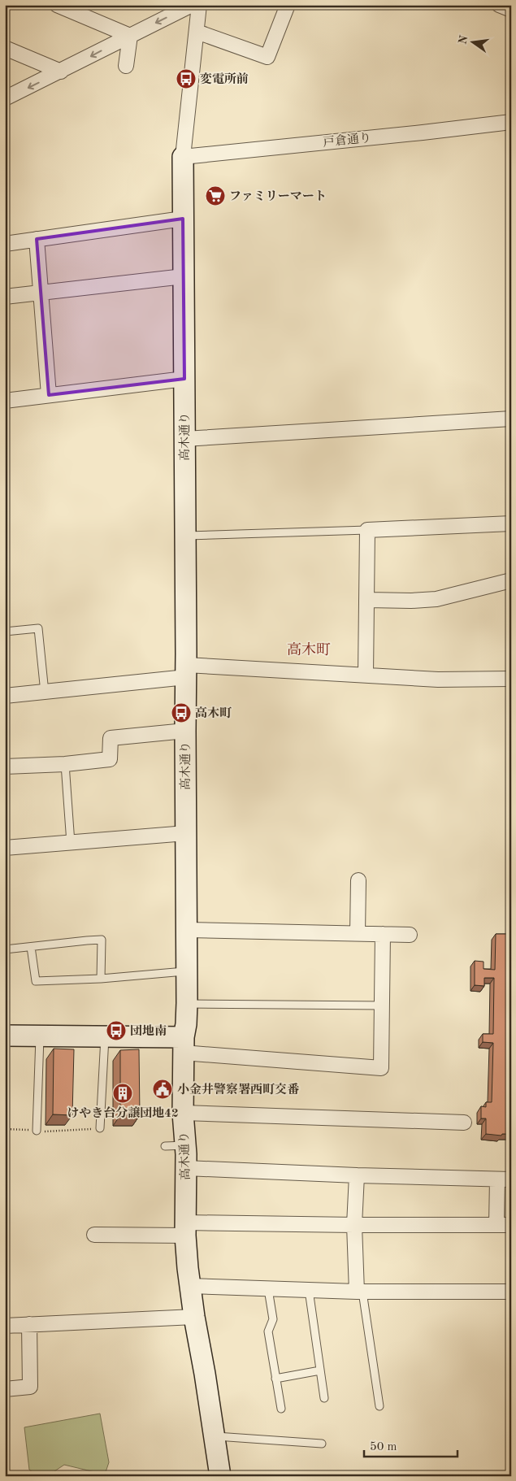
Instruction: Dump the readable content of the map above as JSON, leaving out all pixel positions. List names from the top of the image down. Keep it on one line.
{"streets":{"street":["戸倉通り","高木通り"]},"crossings":[["戸倉通り","高木通り"]],"districts":["高木町"],"places":{"bus stop":["変電所前","高木町","団地南"],"supermarket":["ファミリーマート"],"public building":["小金井警察署西町交番"],"building":["けやき台分譲団地42"]},"scale_bar":"50 m","north":"left"}
